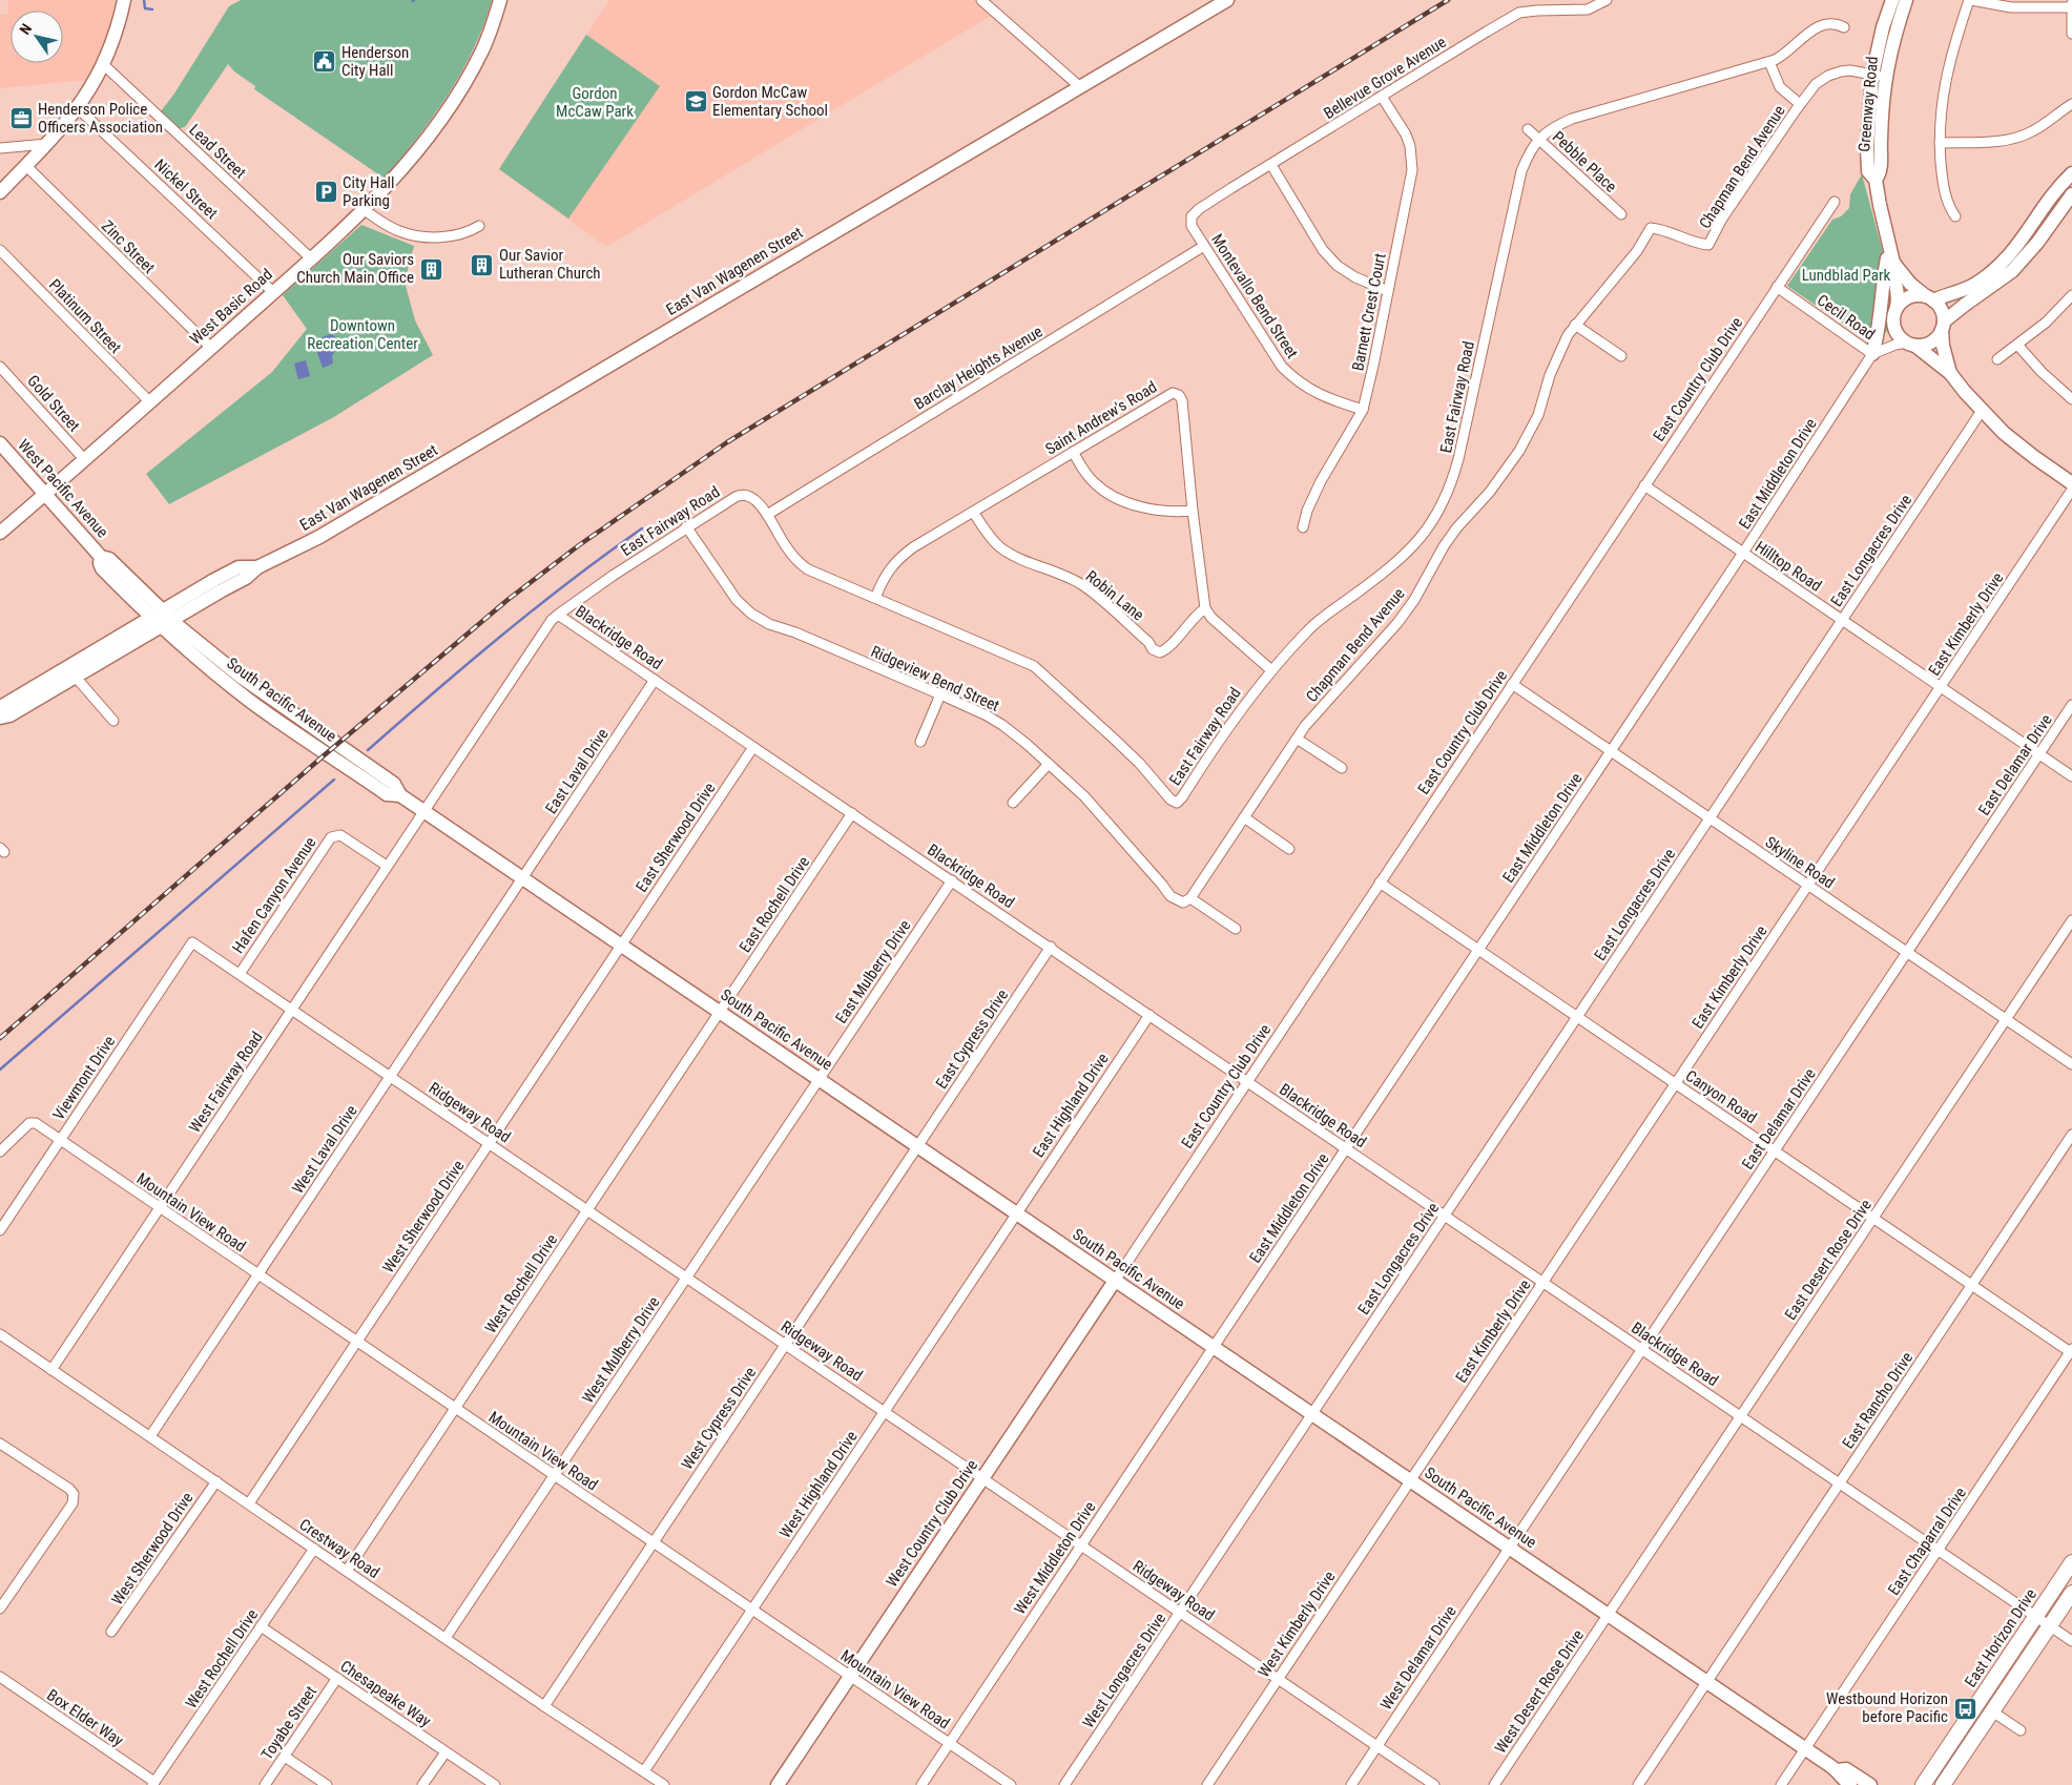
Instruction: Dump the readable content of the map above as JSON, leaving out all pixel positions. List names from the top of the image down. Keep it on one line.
{"streets":{"main road":["East Horizon Drive"],"street":["Bellevue Grove Avenue","Greenway Road","Lead Street","Pebble Place","Chapman Bend Avenue","Nickel Street","Zinc Street","East Van Wagenen Street","Montevallo Bend Street","West Basic Road","Barnett Crest Court","Platinum Street","Cecil Road","Barclay Heights Avenue","East Country Club Drive","East Fairway Road","Gold Street","Saint Andrew's Road","East Middleton Drive","West Pacific Avenue","East Longacres Drive","Hilltop Road","Robin Lane","East Kimberly Drive","Blackridge Road","Ridgeview Bend Street","South Pacific Avenue","East Delamar Drive","East Laval Drive","East Sherwood Drive","Skyline Road","Hafen Canyon Avenue","East Rochell Drive","East Mulberry Drive","East Cypress Drive","Viewmont Drive","West Fairway Road","Canyon Road","East Highland Drive","Ridgeway Road","West Laval Drive","Mountain View Road","West Sherwood Drive","East Desert Rose Drive","West Rochell Drive","West Mulberry Drive","East Rancho Drive","West Cypress Drive","West Highland Drive","West Country Club Drive","East Chaparral Drive","Crestway Road","West Middleton Drive","West Kimberly Drive","West Delamar Drive","West Longacres Drive","West Desert Rose Drive","Chesapeake Way","Box Elder Way","Toyabe Street"]},"crossings":[["Bellevue Grove Avenue","Montevallo Bend Street"],["Bellevue Grove Avenue","Barnett Crest Court"],["Greenway Road","Chapman Bend Avenue"],["Lead Street","West Basic Road"],["Pebble Place","East Fairway Road"],["Chapman Bend Avenue","Ridgeview Bend Street"],["Nickel Street","West Basic Road"],["Zinc Street","West Basic Road"],["East Van Wagenen Street","West Pacific Avenue"],["East Van Wagenen Street","South Pacific Avenue"],["Montevallo Bend Street","Barnett Crest Court"],["Montevallo Bend Street","Barclay Heights Avenue"],["West Basic Road","Platinum Street"],["West Basic Road","Gold Street"],["West Basic Road","West Pacific Avenue"],["Cecil Road","East Country Club Drive"],["Cecil Road","East Middleton Drive"],["Barclay Heights Avenue","East Fairway Road"],["East Country Club Drive","Hilltop Road"],["East Country Club Drive","Blackridge Road"],["East Country Club Drive","South Pacific Avenue"],["East Country Club Drive","Skyline Road"],["East Country Club Drive","Canyon Road"],["East Country Club Drive","West Country Club Drive"],["East Fairway Road","Saint Andrew's Road"],["East Fairway Road","Blackridge Road"],["East Fairway Road","Ridgeview Bend Street"],["East Fairway Road","South Pacific Avenue"],["East Fairway Road","West Fairway Road"],["Saint Andrew's Road","Robin Lane"],["East Middleton Drive","Hilltop Road"],["East Middleton Drive","Blackridge Road"],["East Middleton Drive","South Pacific Avenue"],["East Middleton Drive","Skyline Road"],["East Middleton Drive","Canyon Road"],["East Middleton Drive","West Middleton Drive"],["West Pacific Avenue","South Pacific Avenue"],["East Longacres Drive","Hilltop Road"],["East Longacres Drive","Blackridge Road"],["East Longacres Drive","South Pacific Avenue"],["East Longacres Drive","Skyline Road"],["East Longacres Drive","Canyon Road"],["East Longacres Drive","West Longacres Drive"],["Hilltop Road","East Kimberly Drive"],["Hilltop Road","East Delamar Drive"],["East Kimberly Drive","Blackridge Road"],["East Kimberly Drive","South Pacific Avenue"],["East Kimberly Drive","Skyline Road"],["East Kimberly Drive","Canyon Road"],["East Kimberly Drive","West Kimberly Drive"],["Blackridge Road","East Delamar Drive"],["Blackridge Road","East Laval Drive"],["Blackridge Road","East Sherwood Drive"],["Blackridge Road","East Rochell Drive"],["Blackridge Road","East Mulberry Drive"],["Blackridge Road","East Cypress Drive"],["Blackridge Road","East Highland Drive"],["Blackridge Road","East Desert Rose Drive"],["Blackridge Road","East Rancho Drive"],["Blackridge Road","East Chaparral Drive"],["Blackridge Road","East Horizon Drive"],["South Pacific Avenue","East Delamar Drive"],["South Pacific Avenue","East Laval Drive"],["South Pacific Avenue","East Sherwood Drive"],["South Pacific Avenue","East Rochell Drive"],["South Pacific Avenue","East Mulberry Drive"],["South Pacific Avenue","East Cypress Drive"],["South Pacific Avenue","West Fairway Road"],["South Pacific Avenue","East Highland Drive"],["South Pacific Avenue","West Laval Drive"],["South Pacific Avenue","West Sherwood Drive"],["South Pacific Avenue","East Desert Rose Drive"],["South Pacific Avenue","West Rochell Drive"],["South Pacific Avenue","West Mulberry Drive"],["South Pacific Avenue","East Rancho Drive"],["South Pacific Avenue","West Cypress Drive"],["South Pacific Avenue","West Highland Drive"],["South Pacific Avenue","West Country Club Drive"],["South Pacific Avenue","East Chaparral Drive"],["South Pacific Avenue","West Middleton Drive"],["South Pacific Avenue","West Kimberly Drive"],["South Pacific Avenue","West Delamar Drive"],["South Pacific Avenue","West Longacres Drive"],["South Pacific Avenue","West Desert Rose Drive"],["East Delamar Drive","Skyline Road"],["East Delamar Drive","Canyon Road"],["East Delamar Drive","West Delamar Drive"],["East Laval Drive","West Laval Drive"],["East Sherwood Drive","West Sherwood Drive"],["Skyline Road","East Desert Rose Drive"],["Hafen Canyon Avenue","West Fairway Road"],["Hafen Canyon Avenue","Ridgeway Road"],["East Rochell Drive","West Rochell Drive"],["East Mulberry Drive","West Mulberry Drive"],["East Cypress Drive","West Cypress Drive"],["Viewmont Drive","Ridgeway Road"],["Viewmont Drive","Mountain View Road"],["West Fairway Road","Ridgeway Road"],["West Fairway Road","Mountain View Road"],["West Fairway Road","Crestway Road"],["Canyon Road","East Desert Rose Drive"],["Canyon Road","East Rancho Drive"],["Canyon Road","East Chaparral Drive"],["East Highland Drive","West Highland Drive"],["Ridgeway Road","West Laval Drive"],["Ridgeway Road","West Sherwood Drive"],["Ridgeway Road","West Rochell Drive"],["Ridgeway Road","West Mulberry Drive"],["Ridgeway Road","West Cypress Drive"],["Ridgeway Road","West Highland Drive"],["Ridgeway Road","West Country Club Drive"],["Ridgeway Road","West Middleton Drive"],["Ridgeway Road","West Kimberly Drive"],["Ridgeway Road","West Delamar Drive"],["Ridgeway Road","West Longacres Drive"],["West Laval Drive","Mountain View Road"],["West Laval Drive","Crestway Road"],["Mountain View Road","West Sherwood Drive"],["Mountain View Road","West Rochell Drive"],["Mountain View Road","West Mulberry Drive"],["Mountain View Road","West Cypress Drive"],["Mountain View Road","West Highland Drive"],["Mountain View Road","West Country Club Drive"],["Mountain View Road","West Middleton Drive"],["West Sherwood Drive","Crestway Road"],["East Desert Rose Drive","West Desert Rose Drive"],["West Rochell Drive","Crestway Road"],["West Rochell Drive","Chesapeake Way"],["West Rochell Drive","Box Elder Way"],["West Mulberry Drive","Crestway Road"],["West Cypress Drive","Crestway Road"],["West Highland Drive","Crestway Road"],["Chesapeake Way","Toyabe Street"]],"parks":["Gordon McCaw Park","Lundblad Park","Downtown Recreation Center"],"places":{"public building":["Henderson City Hall"],"school or university":["Gordon McCaw Elementary School"],"office":["Henderson Police Officers Association"],"parking":["City Hall Parking"],"building":["Our Savior Lutheran Church","Our Saviors Church Main Office"],"bus stop":["Westbound Horizon before Pacific"]},"north":"top left"}
